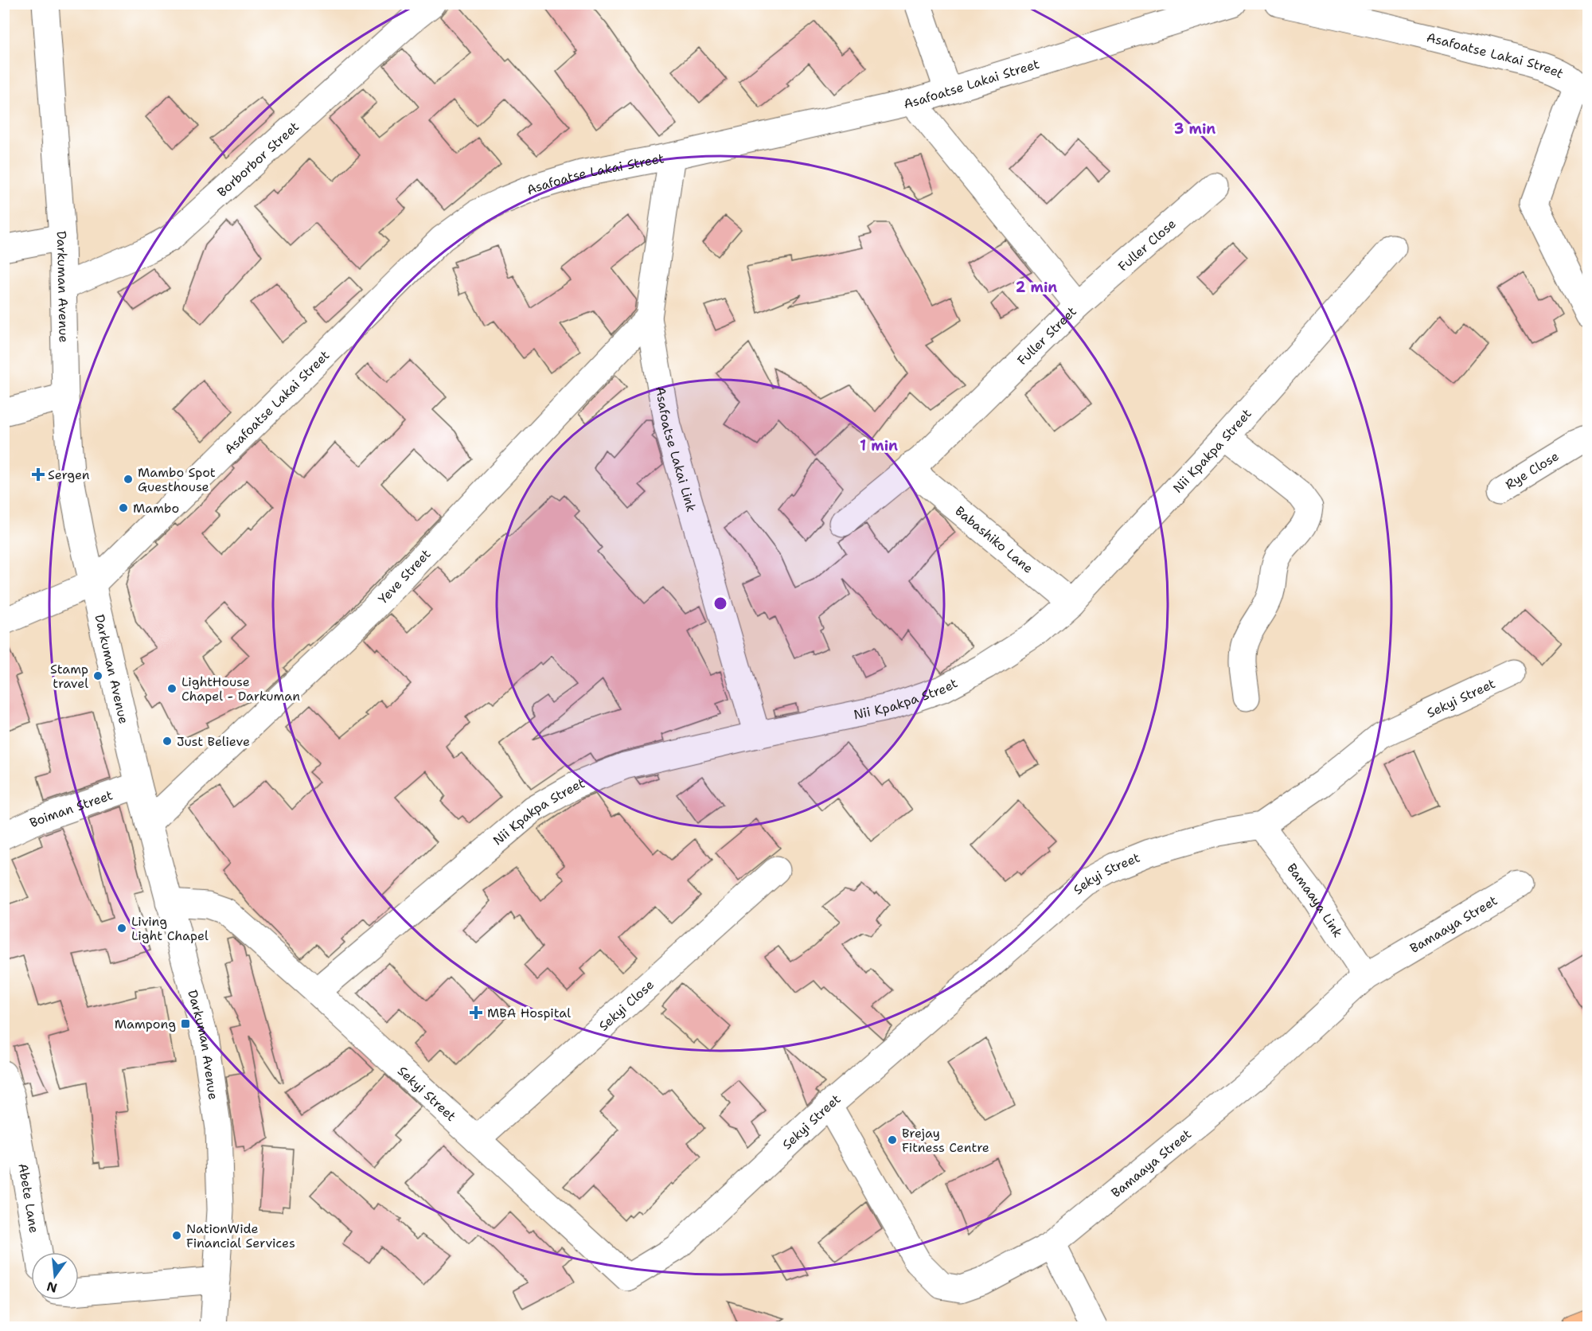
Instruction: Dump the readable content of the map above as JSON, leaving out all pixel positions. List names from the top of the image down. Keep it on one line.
{"streets":{"street":["Asafoatse Lakai Street","Borborbor Street","Fuller Close","Darkuman Avenue","Fuller Street","Asafoatse Lakai Link","Nii Kpakpa Street","Rye Close","Babashiko Lane","Yeve Street","Sekyi Street","Boiman Street","Bamaaya Link","Bamaaya Street","Sekyi Close","Abete Lane"]},"crossings":[["Asafoatse Lakai Street","Darkuman Avenue"],["Asafoatse Lakai Street","Fuller Street"],["Asafoatse Lakai Street","Asafoatse Lakai Link"],["Borborbor Street","Darkuman Avenue"],["Fuller Close","Fuller Street"],["Darkuman Avenue","Yeve Street"],["Darkuman Avenue","Sekyi Street"],["Darkuman Avenue","Boiman Street"],["Fuller Street","Babashiko Lane"],["Asafoatse Lakai Link","Nii Kpakpa Street"],["Asafoatse Lakai Link","Yeve Street"],["Nii Kpakpa Street","Babashiko Lane"],["Nii Kpakpa Street","Sekyi Street"],["Sekyi Street","Bamaaya Link"],["Sekyi Street","Bamaaya Street"],["Sekyi Street","Sekyi Close"],["Bamaaya Link","Bamaaya Street"]],"places":{"health":["Sergen","MBA Hospital"],"other":["Mambo Spot Guesthouse","Mambo","Stamp travel","LightHouse Chapel - Darkuman","Just Believe","Living Light Chapel","Brejay Fitness Centre","NationWide Financial Services"],"transit":["Mampong"]},"north":"bottom","rings":["3 min","2 min","1 min"]}
